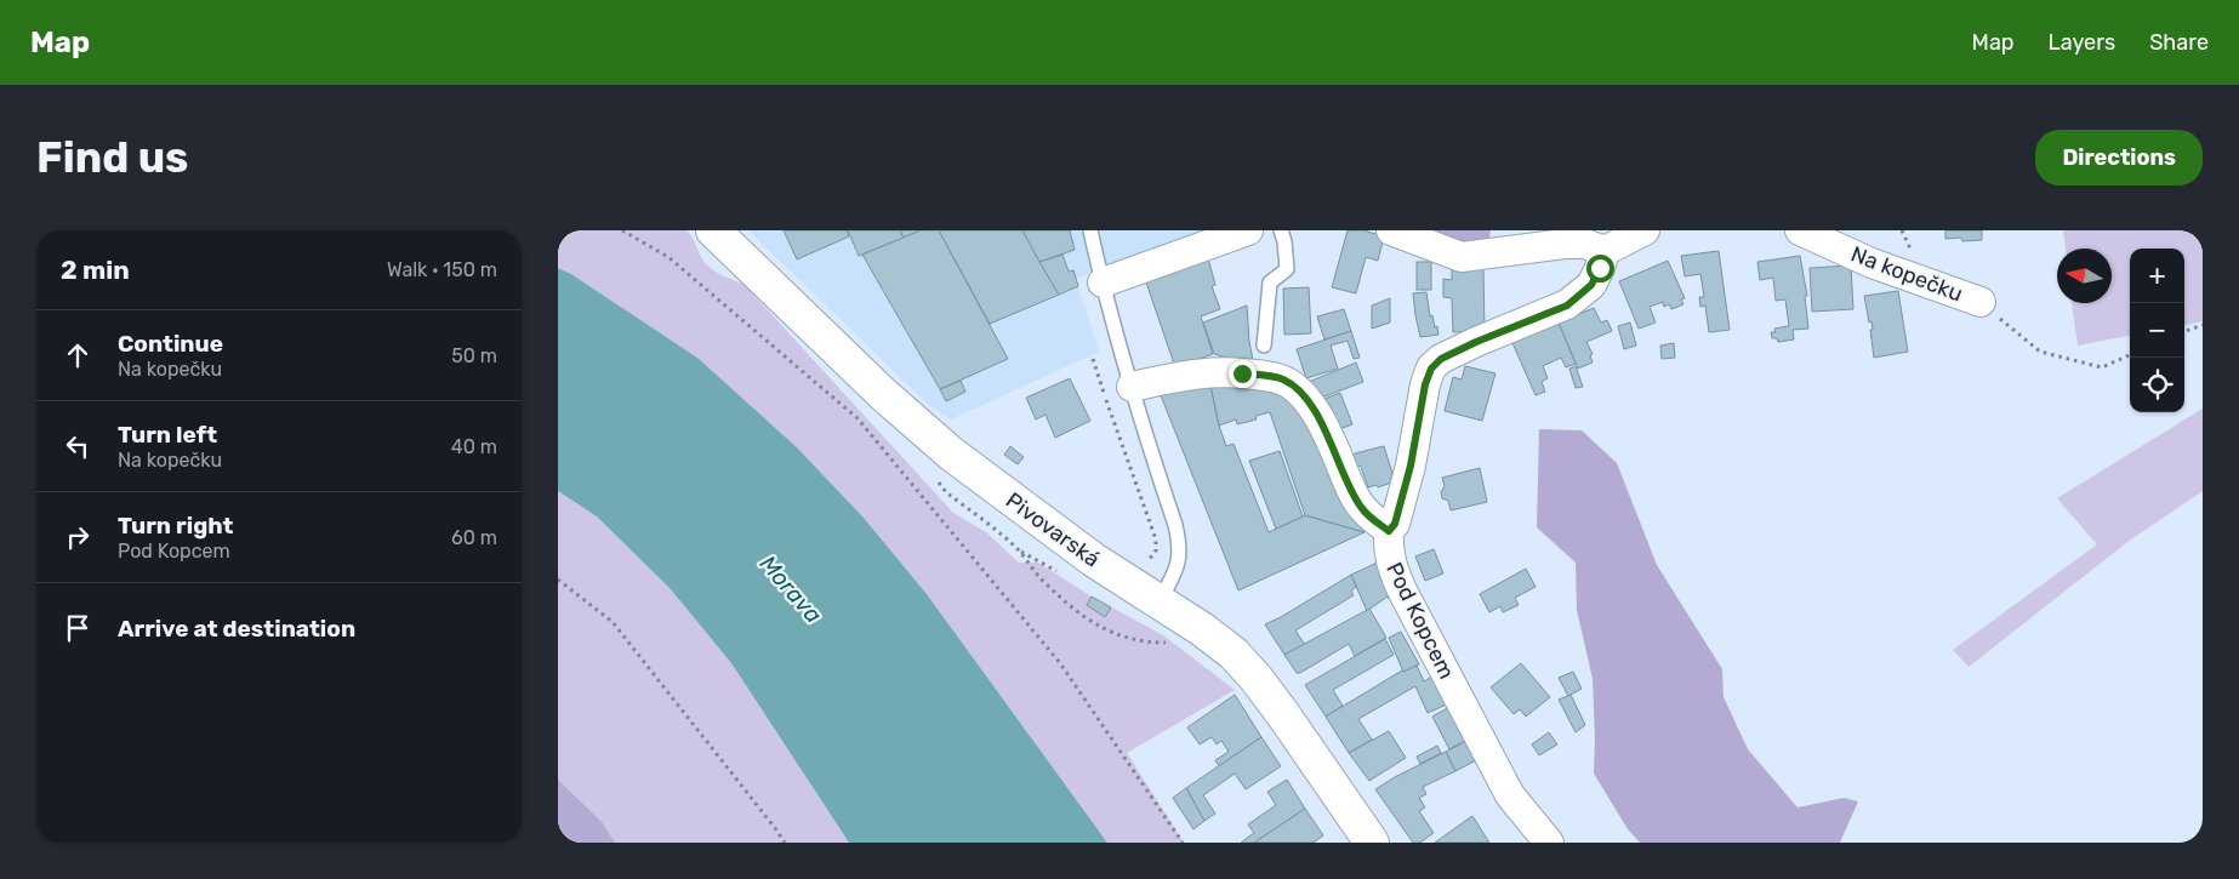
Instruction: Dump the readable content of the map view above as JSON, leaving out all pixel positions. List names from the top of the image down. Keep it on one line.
{"streets":{"main road":["Pivovarská"],"street":["Na kopečku","Pod Kopcem"]},"water":["Morava"],"north":"left","page":{"header":"Map","nav":["Map","Layers","Share"],"buttons":"Directions","title":"Find us","heading":["2 min","Walk · 150 m"],"map_buttons":["+","−"],"list":[["Continue","Na kopečku","50 m"],["Turn left","Na kopečku","40 m"],["Turn right","Pod Kopcem","60 m"],"Arrive at destination"]}}
